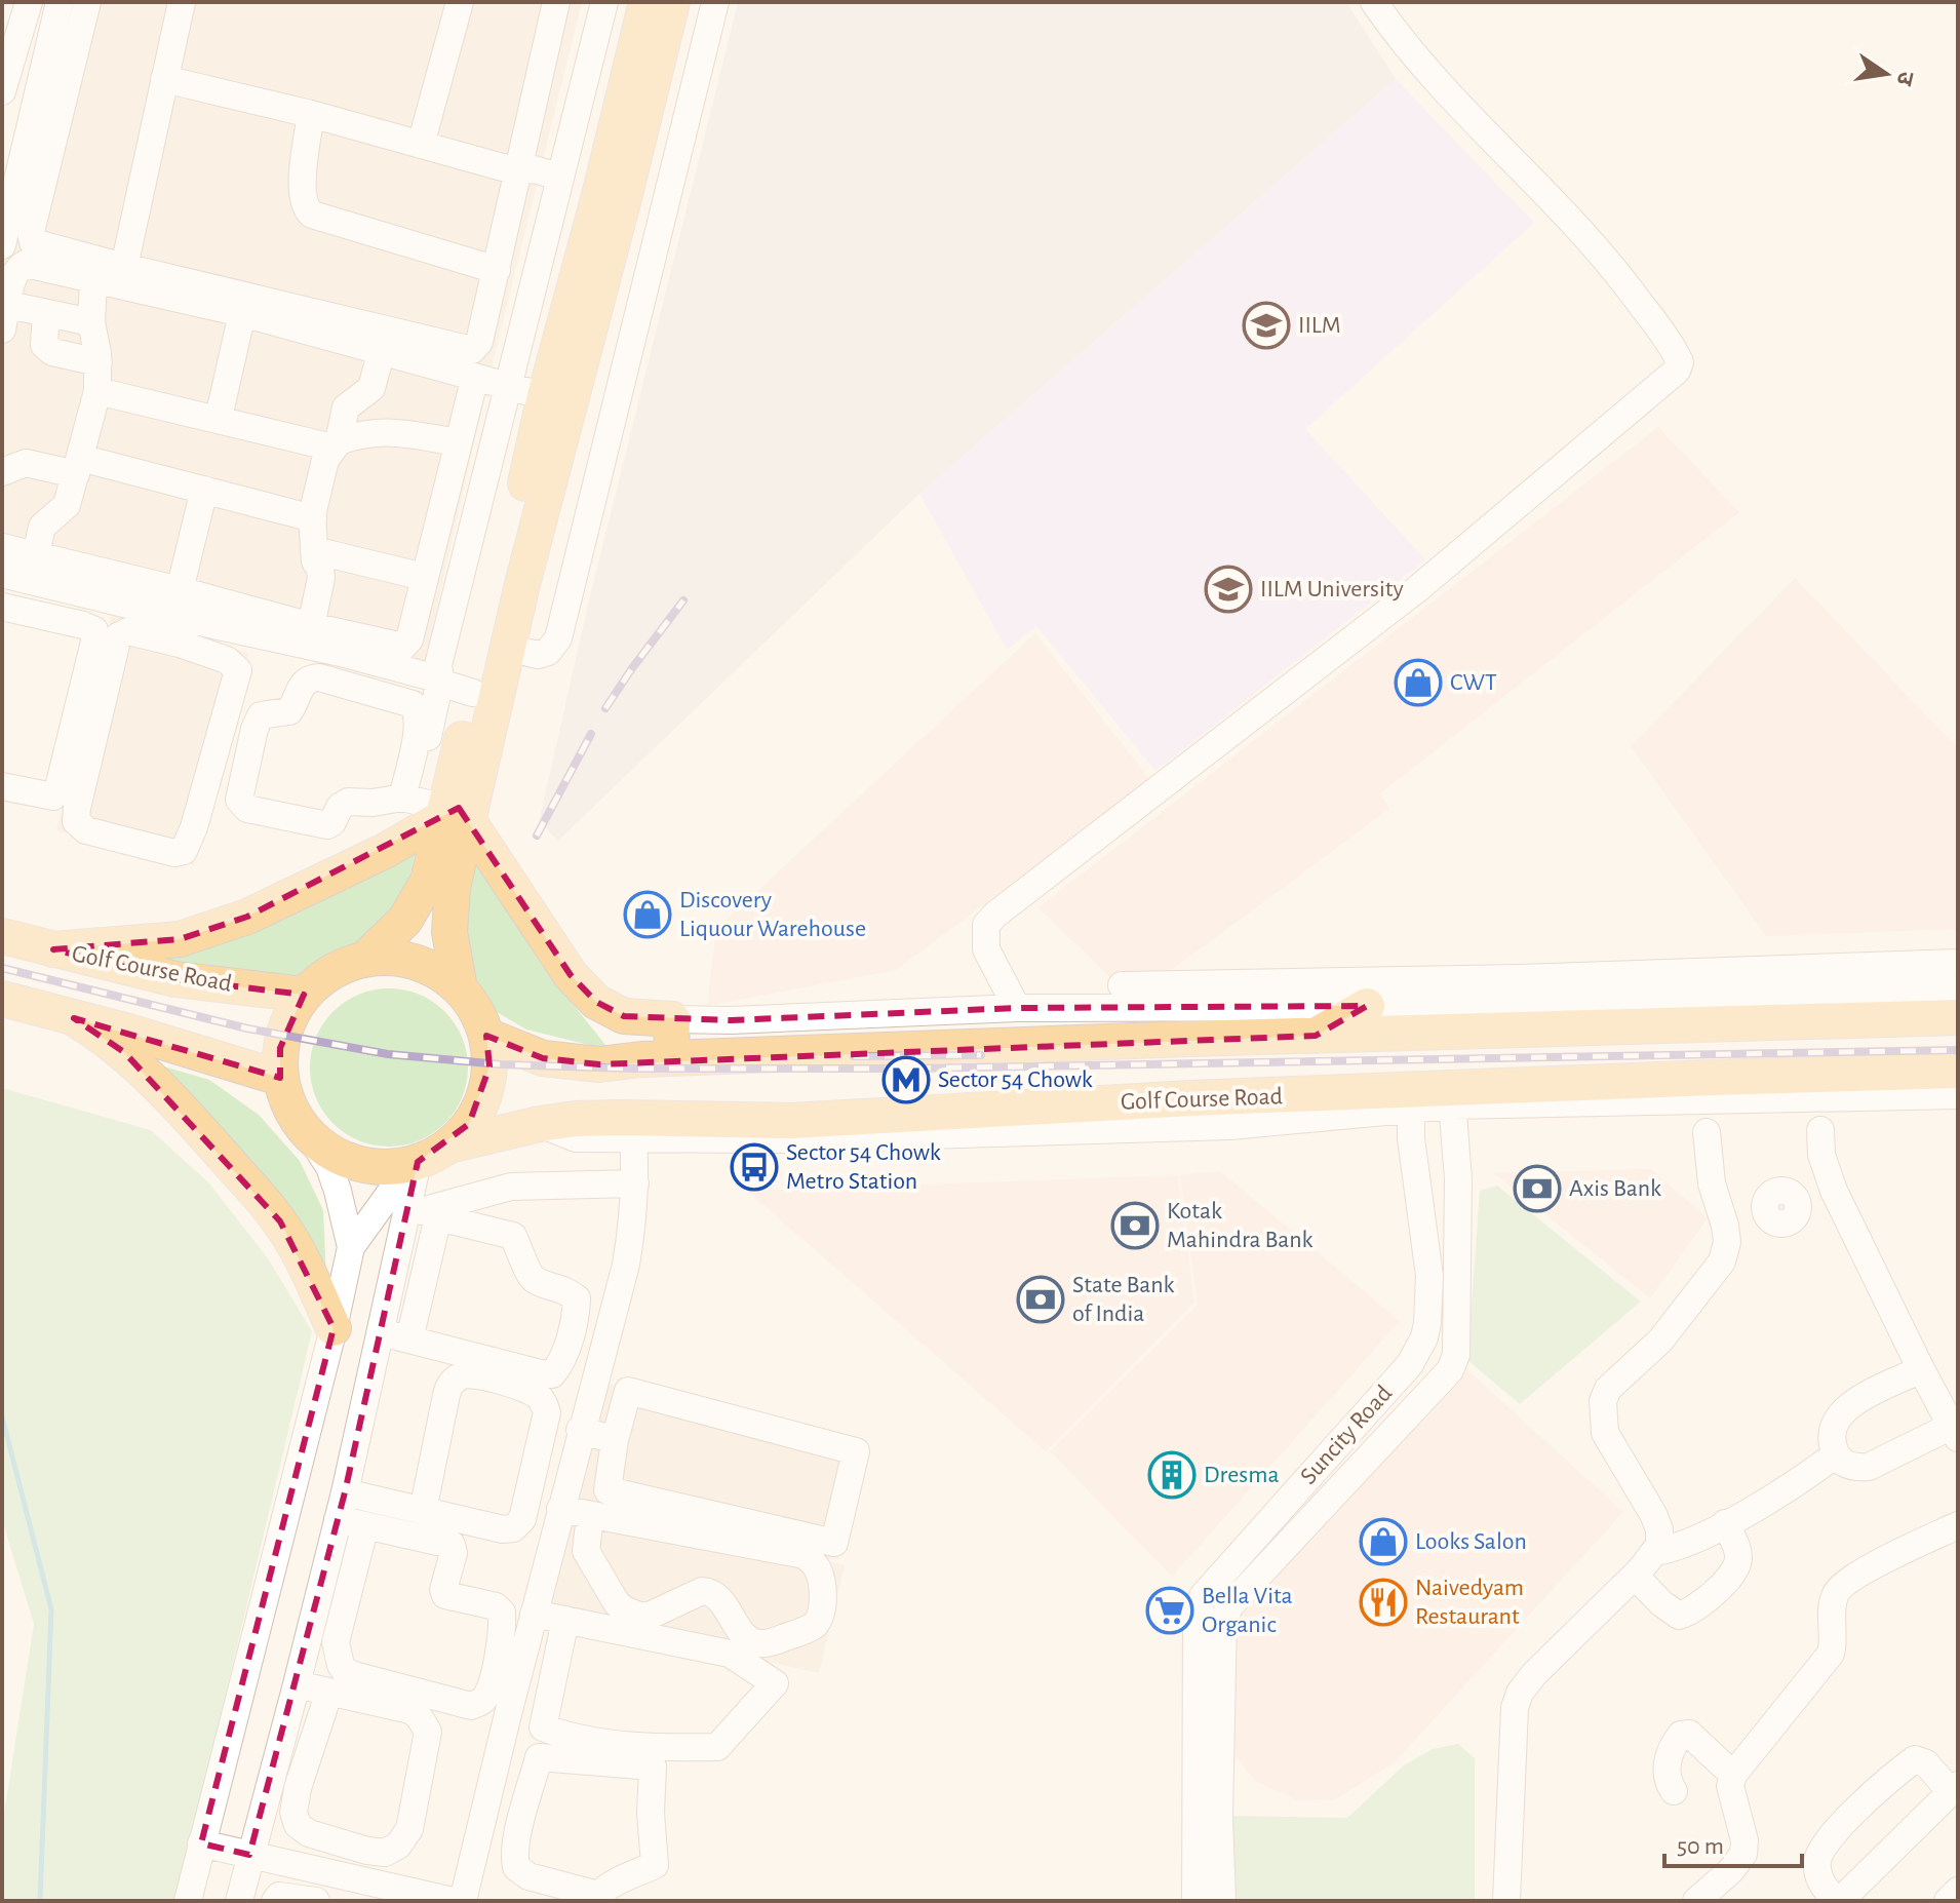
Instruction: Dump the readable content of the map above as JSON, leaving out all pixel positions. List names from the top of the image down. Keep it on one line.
{"streets":{"main road":["Golf Course Road"],"street":["Suncity Road"]},"crossings":[["Golf Course Road","Suncity Road"]],"places":{"school or university":["IILM","IILM University"],"shop":["CWT","Discovery Liquour Warehouse","Looks Salon"],"metro station":["Sector 54 Chowk"],"bus stop":["Sector 54 Chowk Metro Station"],"bank":["Axis Bank","Kotak Mahindra Bank","State Bank of India"],"building":["Dresma"],"restaurant":["Naivedyam Restaurant"],"supermarket":["Bella Vita Organic"]},"scale_bar":"50 m","north":"right"}
